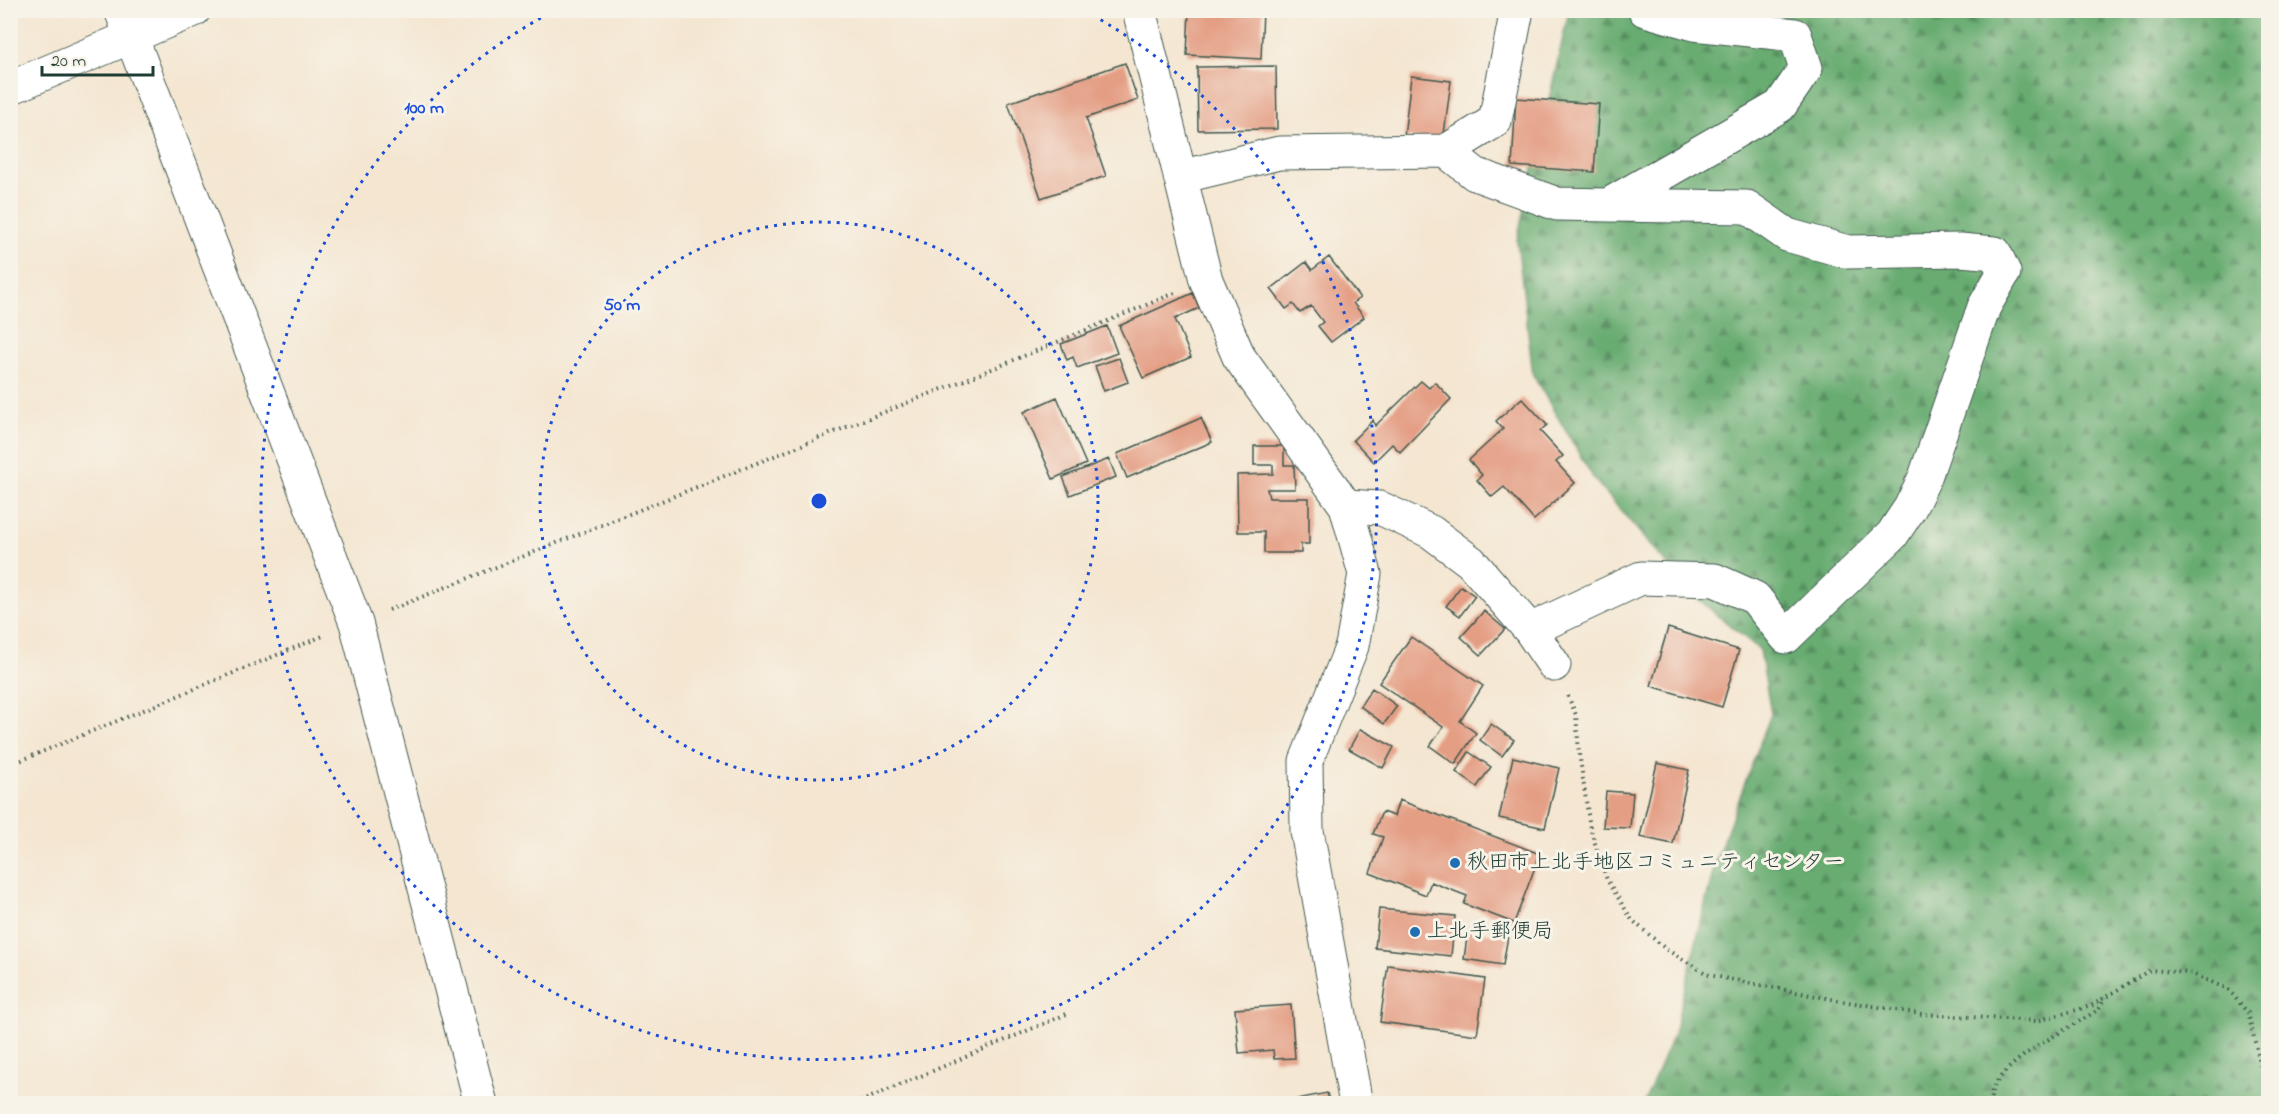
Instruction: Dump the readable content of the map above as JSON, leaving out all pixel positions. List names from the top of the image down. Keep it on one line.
{"places":["秋田市上北手地区コミュニティセンター","上北手郵便局"],"scale_bar":"20 m","rings":["100 m","50 m"]}
